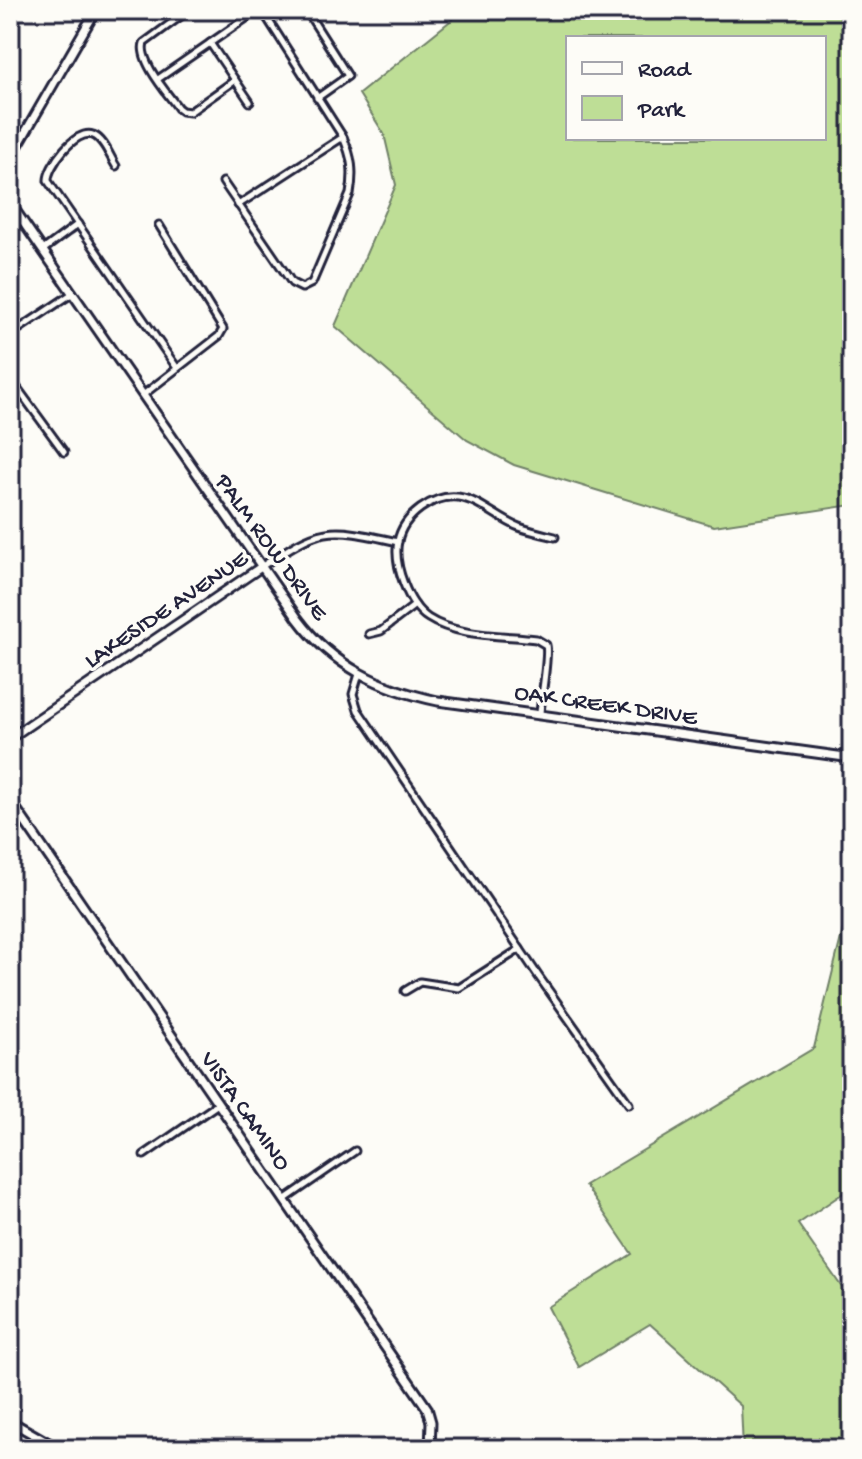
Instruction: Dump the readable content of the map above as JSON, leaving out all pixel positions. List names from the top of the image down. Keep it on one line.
{"streets":{"street":["PALM ROW DRIVE","LAKESIDE AVENUE","OAK CREEK DRIVE","VISTA CAMINO"]},"crossings":[["PALM ROW DRIVE","LAKESIDE AVENUE"],["PALM ROW DRIVE","OAK CREEK DRIVE"]],"legend":["Road","Park"]}
